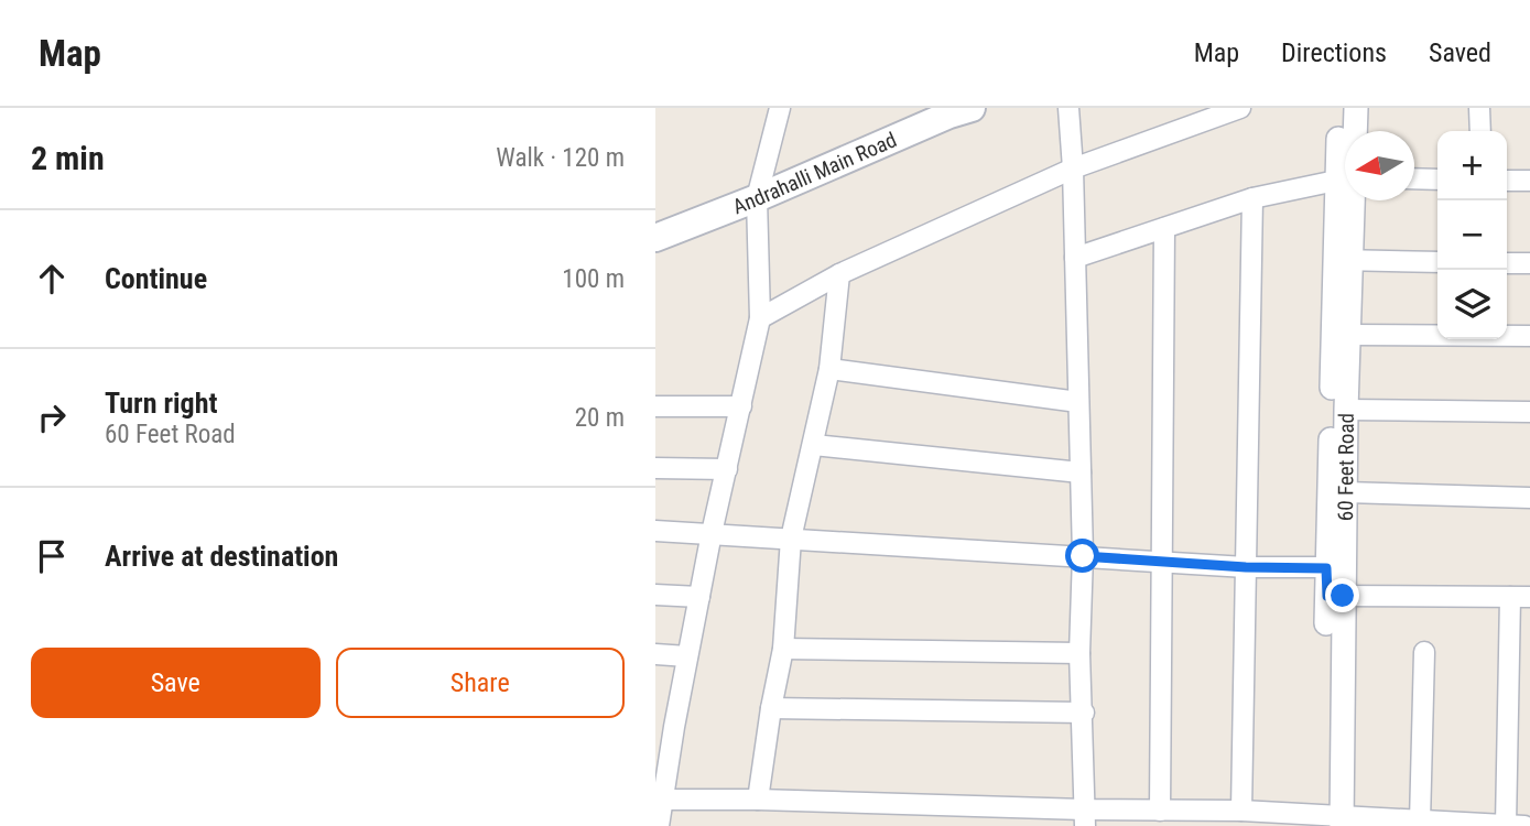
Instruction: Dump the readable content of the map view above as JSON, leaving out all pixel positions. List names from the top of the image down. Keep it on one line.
{"streets":{"main road":["Andrahalli Main Road"],"street":["60 Feet Road"]},"north":"left","page":{"header":"Map","nav":["Map","Directions","Saved"],"heading":["2 min","Walk · 120 m"],"map_buttons":["+","−"],"list":[["Continue","100 m"],["Turn right","60 Feet Road","20 m"],"Arrive at destination"],"buttons":["Save","Share"]}}
